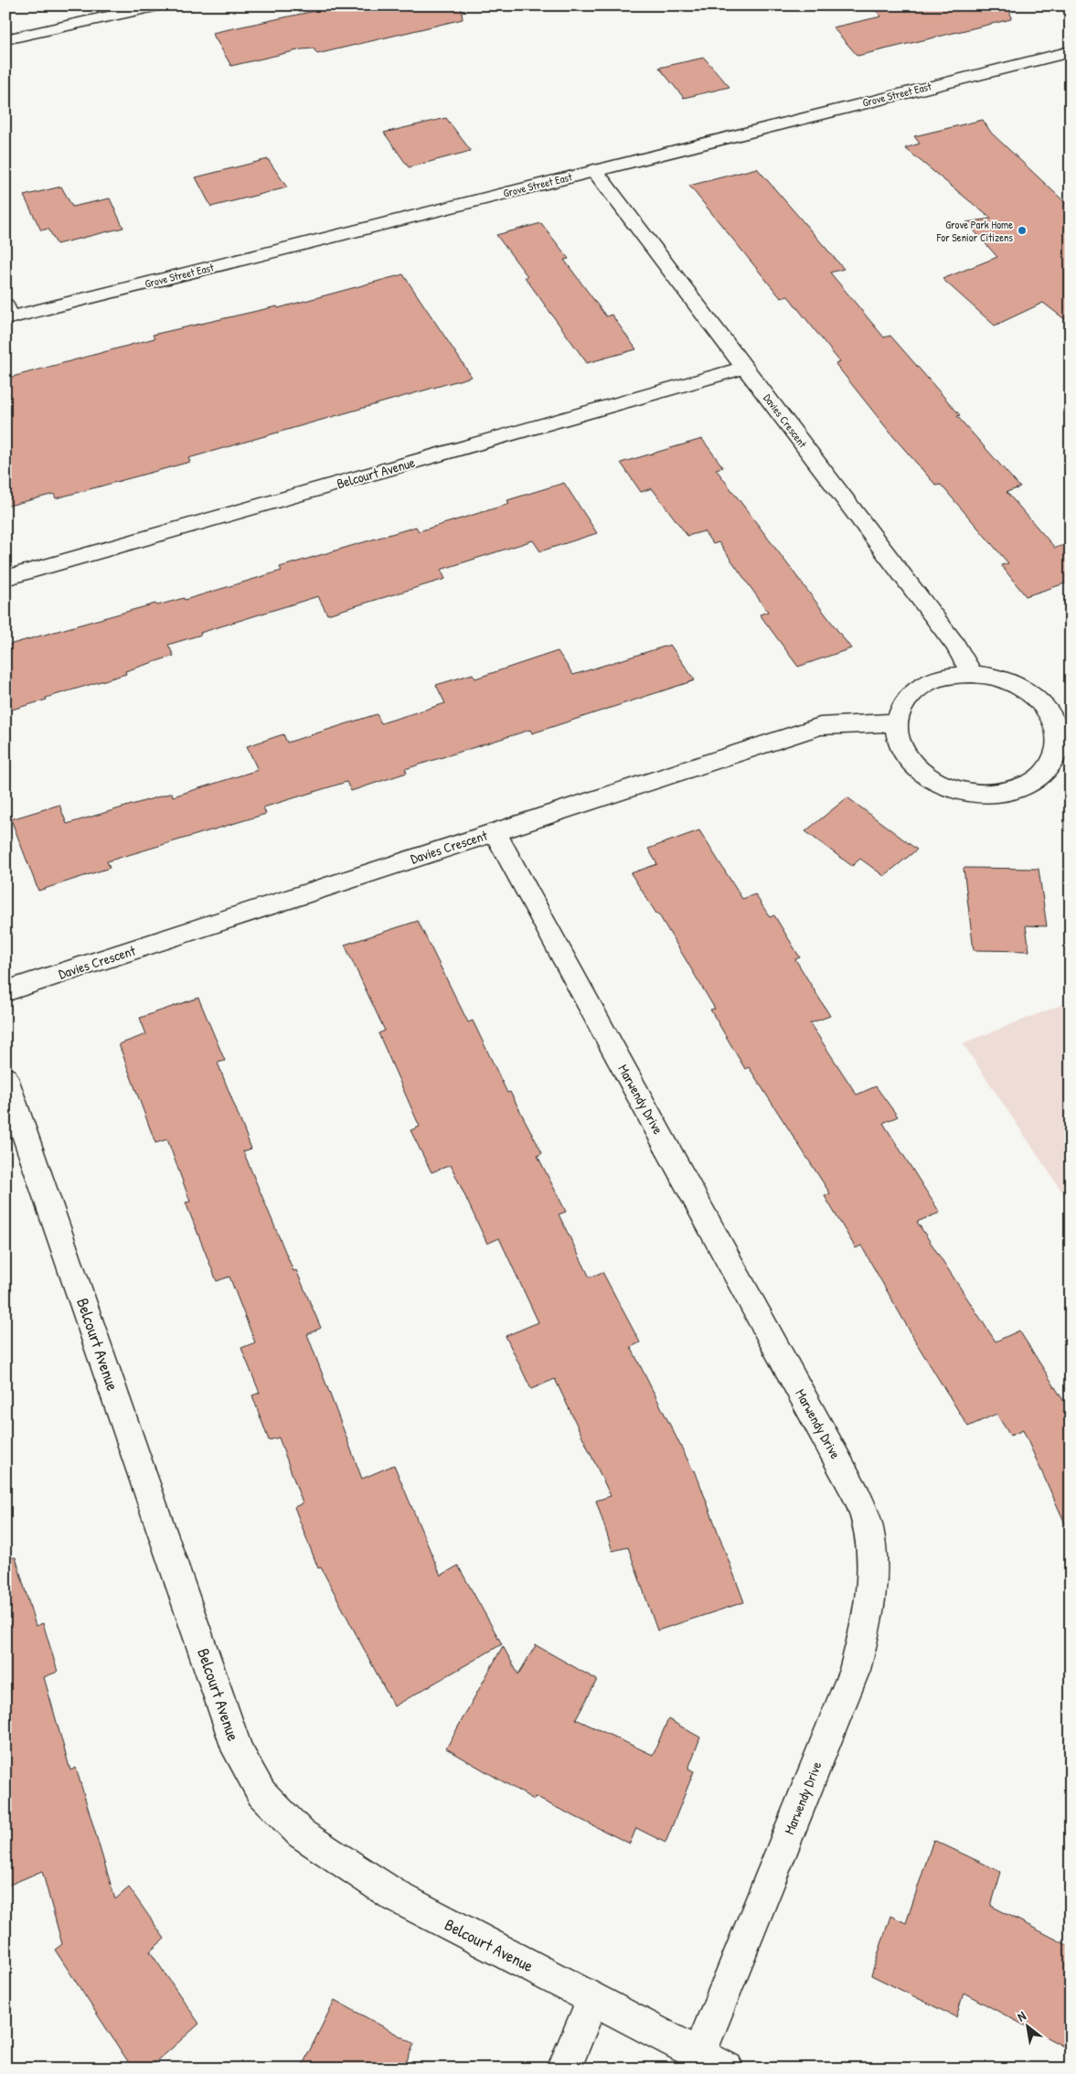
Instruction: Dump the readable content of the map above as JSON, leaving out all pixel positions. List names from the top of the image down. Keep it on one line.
{"streets":{"street":["Grove Street East","Davies Crescent","Belcourt Avenue","Marwendy Drive"]},"crossings":[["Grove Street East","Davies Crescent"],["Davies Crescent","Belcourt Avenue"],["Davies Crescent","Marwendy Drive"],["Belcourt Avenue","Marwendy Drive"]],"places":["Grove Park Home For Senior Citizens"],"north":"top left"}
